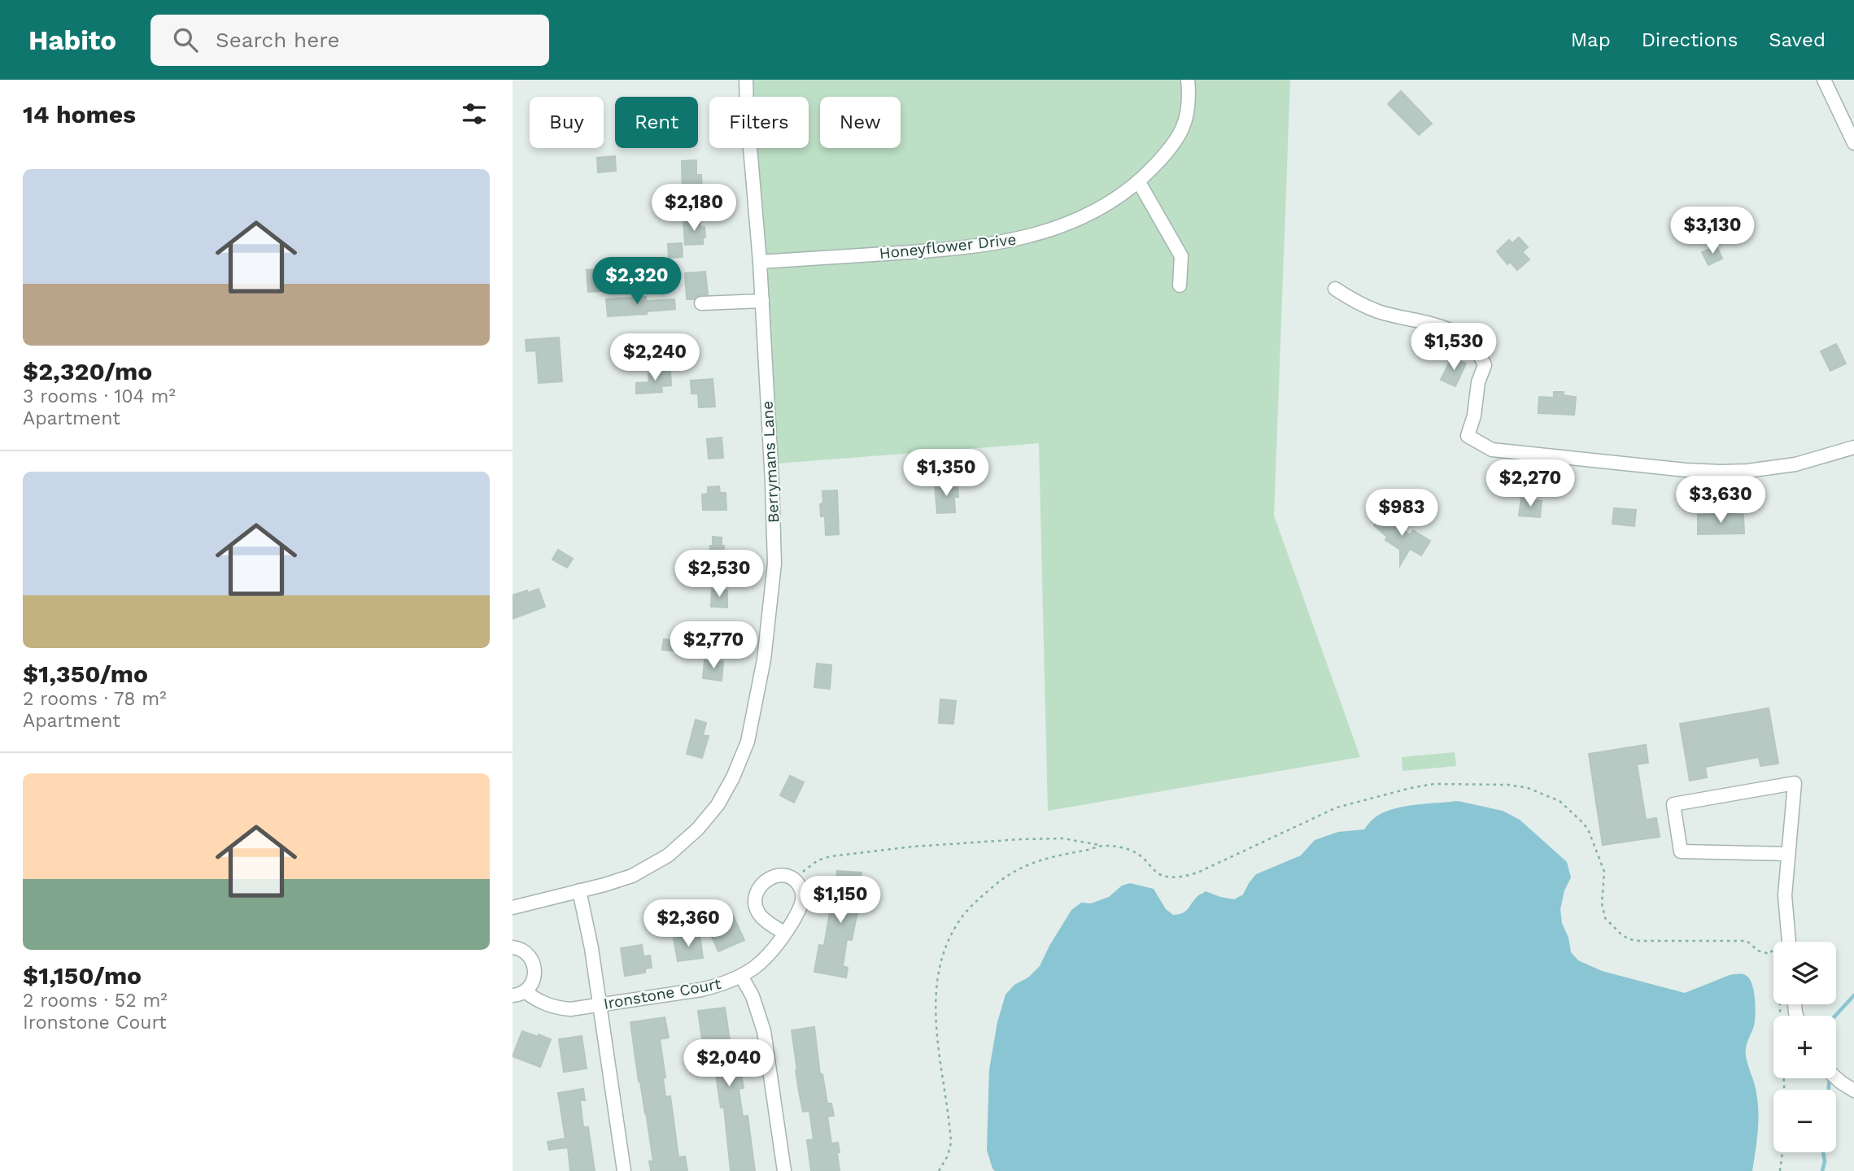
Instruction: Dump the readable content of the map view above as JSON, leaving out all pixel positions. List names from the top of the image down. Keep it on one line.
{"streets":{"street":["Honeyflower Drive","Berrymans Lane","Ironstone Court"]},"crossings":[["Honeyflower Drive","Berrymans Lane"]],"page":{"header":"Habito","search":"Search here","nav":["Map","Directions","Saved"],"heading":"14 homes","chip":["Buy","Rent","Filters","New"],"list":[{"name":"$2,320/mo","note":"3 rooms · 104 m² · Apartment"},{"name":"$1,350/mo","note":"2 rooms · 78 m² · Apartment"},{"name":"$1,150/mo","note":"2 rooms · 52 m² · Ironstone Court"}],"price":["$2,180","$3,130","$2,320","$1,530","$2,240","$1,350","$2,270","$3,630","$983","$2,530","$2,770","$1,150","$2,360","$2,040"],"map_buttons":["+","−"]}}
